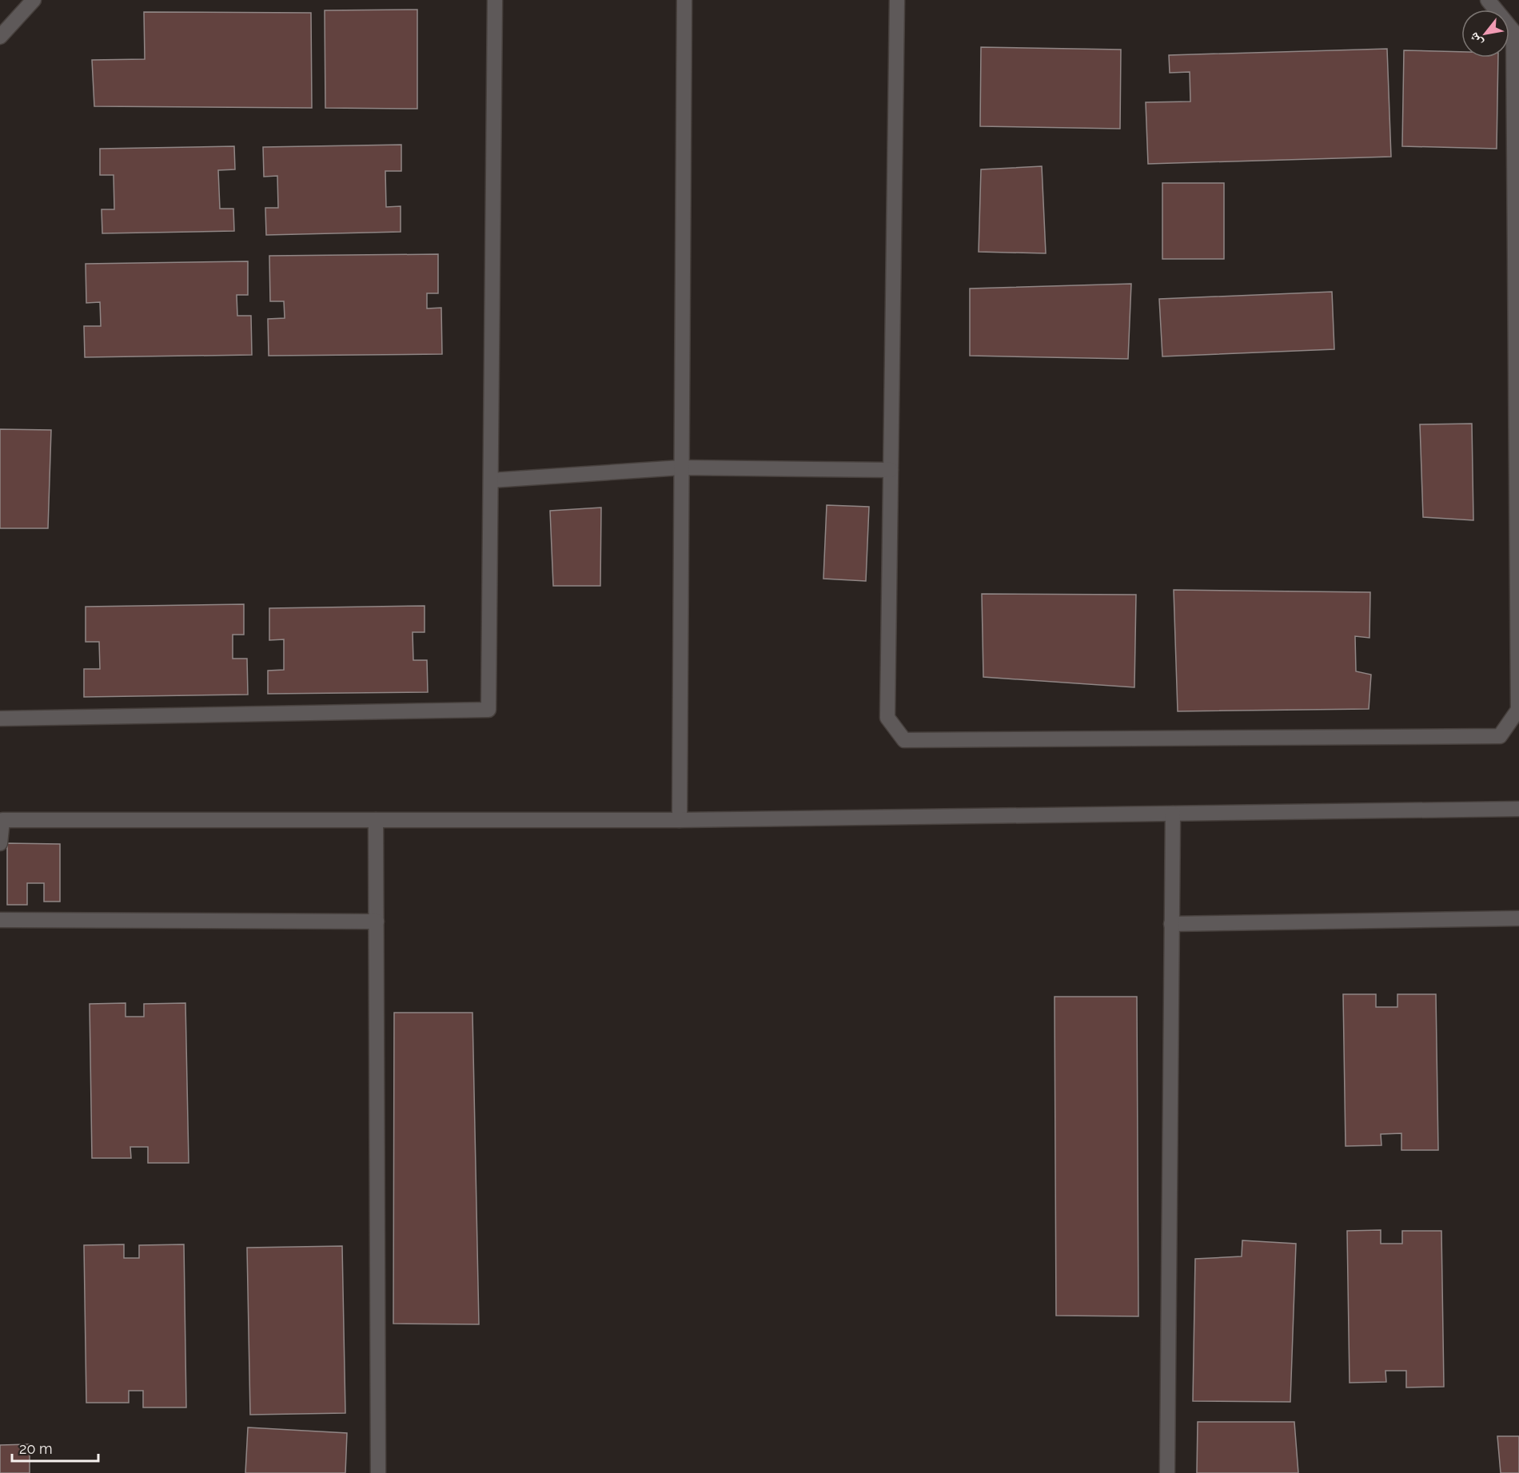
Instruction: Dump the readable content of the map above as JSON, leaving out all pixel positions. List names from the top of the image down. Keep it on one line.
{"scale_bar":"20 m","north":"bottom left"}
